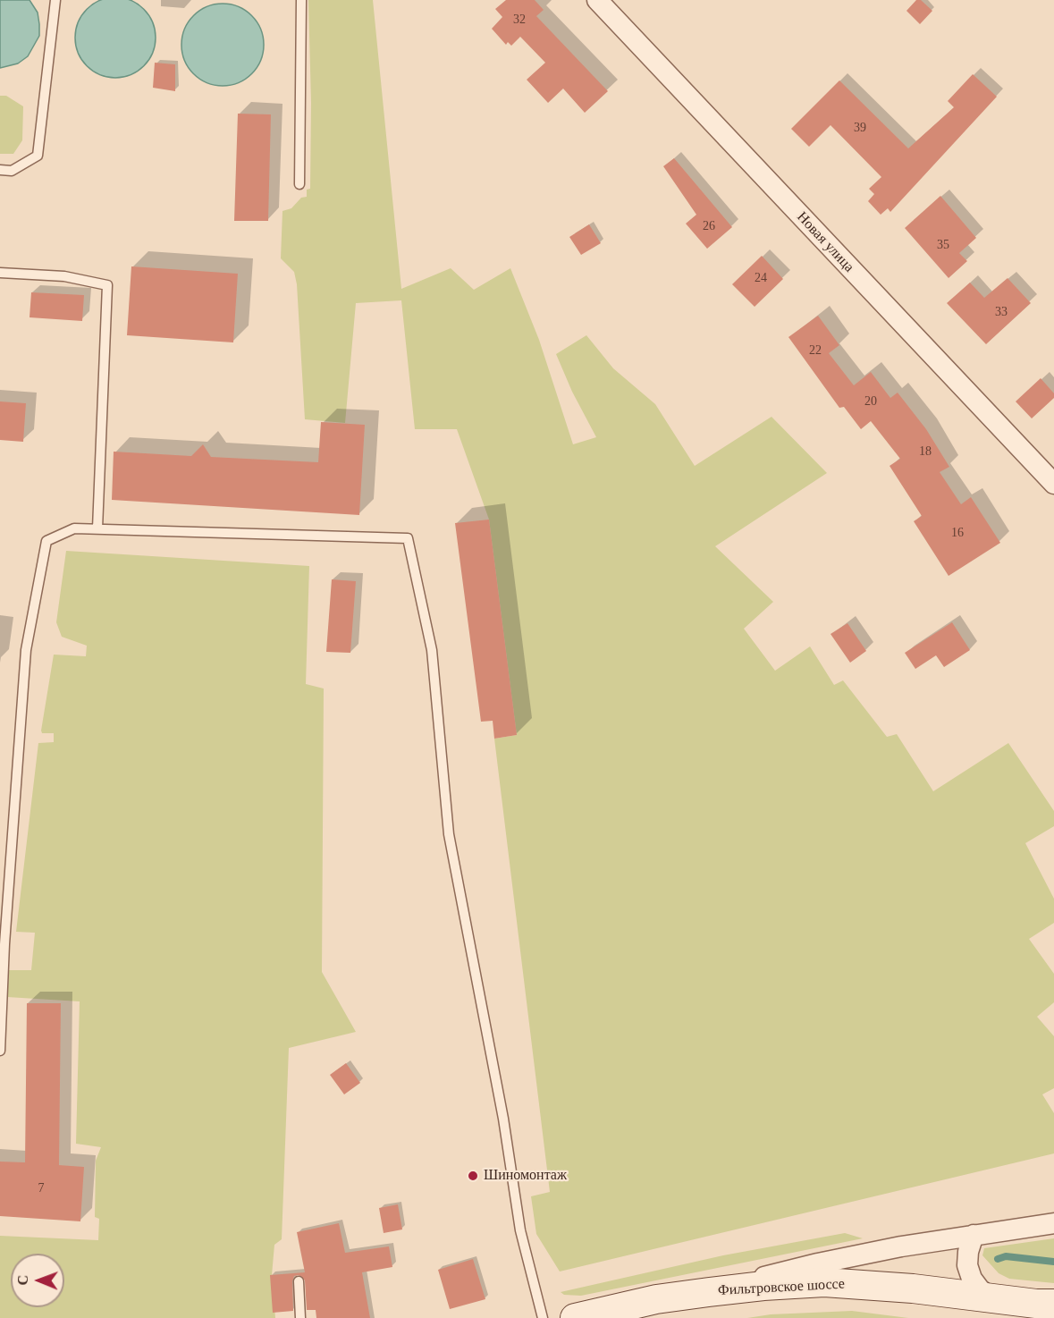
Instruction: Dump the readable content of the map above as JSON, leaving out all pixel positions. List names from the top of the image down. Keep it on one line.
{"streets":{"main road":["Фильтровское шоссе"],"street":["Новая улица"]},"places":["Шиномонтаж"],"house_numbers":["32","39","26","35","24","33","22","20","18","16","7"],"north":"left"}
